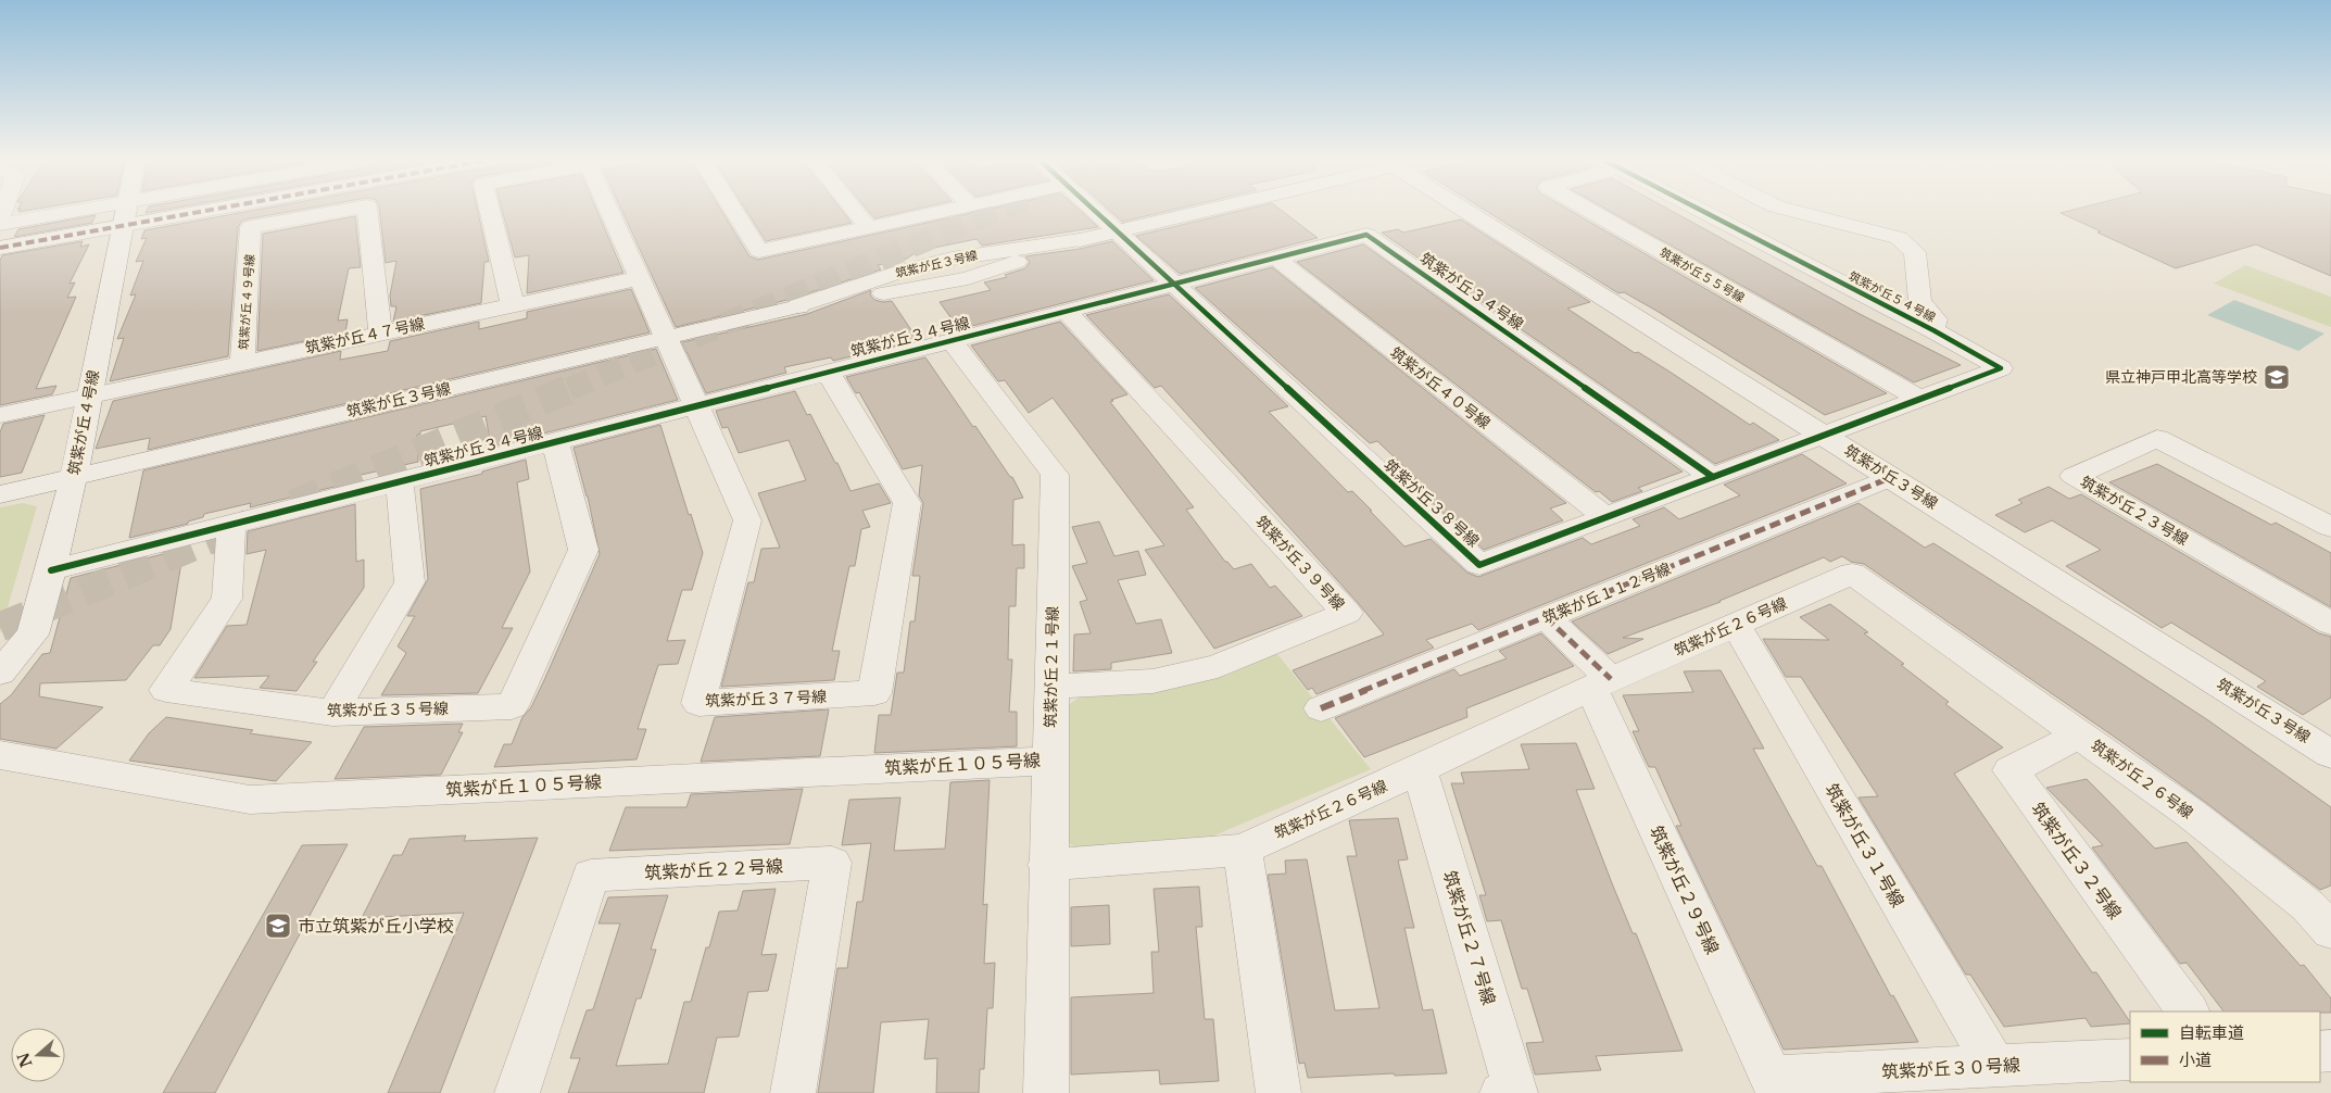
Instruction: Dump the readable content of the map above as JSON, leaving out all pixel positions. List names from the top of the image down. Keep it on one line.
{"streets":{"street":["筑紫が丘３号線","筑紫が丘５５号線","筑紫が丘３４号線","筑紫が丘５４号線","筑紫が丘４９号線","筑紫が丘４７号線","筑紫が丘４０号線","筑紫が丘４号線","筑紫が丘３８号線","筑紫が丘２３号線","筑紫が丘３９号線","筑紫が丘１１２号線","筑紫が丘２６号線","筑紫が丘２１号線","筑紫が丘３７号線","筑紫が丘３５号線","筑紫が丘１０５号線","筑紫が丘３１号線","筑紫が丘３２号線","筑紫が丘２２号線","筑紫が丘２９号線","筑紫が丘２７号線","筑紫が丘３０号線"]},"crossings":[["筑紫が丘３号線","筑紫が丘５４号線"],["筑紫が丘３号線","筑紫が丘４号線"],["筑紫が丘３号線","筑紫が丘３８号線"],["筑紫が丘３号線","筑紫が丘１１２号線"],["筑紫が丘３号線","筑紫が丘３７号線"],["筑紫が丘５５号線","筑紫が丘５４号線"],["筑紫が丘３４号線","筑紫が丘４０号線"],["筑紫が丘３４号線","筑紫が丘４号線"],["筑紫が丘３４号線","筑紫が丘３８号線"],["筑紫が丘３４号線","筑紫が丘３９号線"],["筑紫が丘３４号線","筑紫が丘２１号線"],["筑紫が丘３４号線","筑紫が丘３７号線"],["筑紫が丘３４号線","筑紫が丘３５号線"],["筑紫が丘５４号線","筑紫が丘３８号線"],["筑紫が丘４９号線","筑紫が丘４７号線"],["筑紫が丘４７号線","筑紫が丘４号線"],["筑紫が丘４７号線","筑紫が丘３７号線"],["筑紫が丘４０号線","筑紫が丘３８号線"],["筑紫が丘３９号線","筑紫が丘２１号線"],["筑紫が丘２６号線","筑紫が丘２１号線"],["筑紫が丘２６号線","筑紫が丘３１号線"],["筑紫が丘２６号線","筑紫が丘３２号線"],["筑紫が丘２６号線","筑紫が丘２９号線"],["筑紫が丘２６号線","筑紫が丘２７号線"],["筑紫が丘２１号線","筑紫が丘１０５号線"],["筑紫が丘３１号線","筑紫が丘３０号線"],["筑紫が丘２９号線","筑紫が丘３０号線"]],"places":{"school or university":["県立神戸甲北高等学校","市立筑紫が丘小学校"]},"legend":["自転車道","小道"],"north":"left"}
